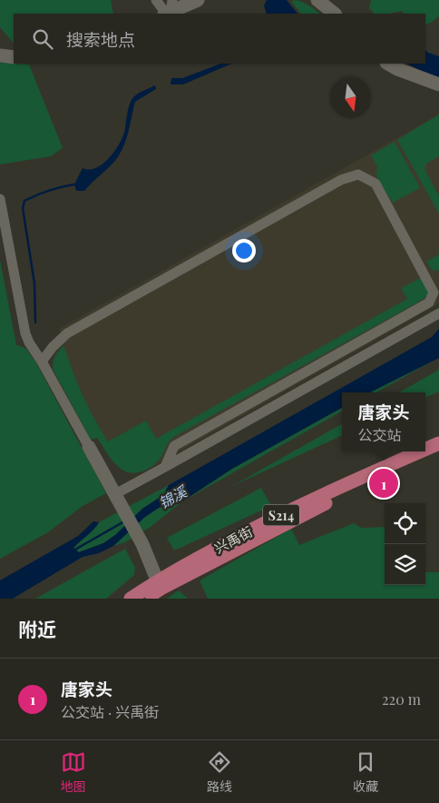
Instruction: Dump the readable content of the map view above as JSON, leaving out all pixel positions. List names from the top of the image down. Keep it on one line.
{"streets":{"main road":["S214","兴禹街"]},"water":["锦溪"],"north":"bottom","page":{"search":"搜索地点","popup":["唐家头","公交站"],"pins":"1","heading":"附近","list":[{"mark":"1","name":"唐家头","note":"公交站 · 兴禹街","value":"220 m"}],"nav":["地图","路线","收藏"]}}
